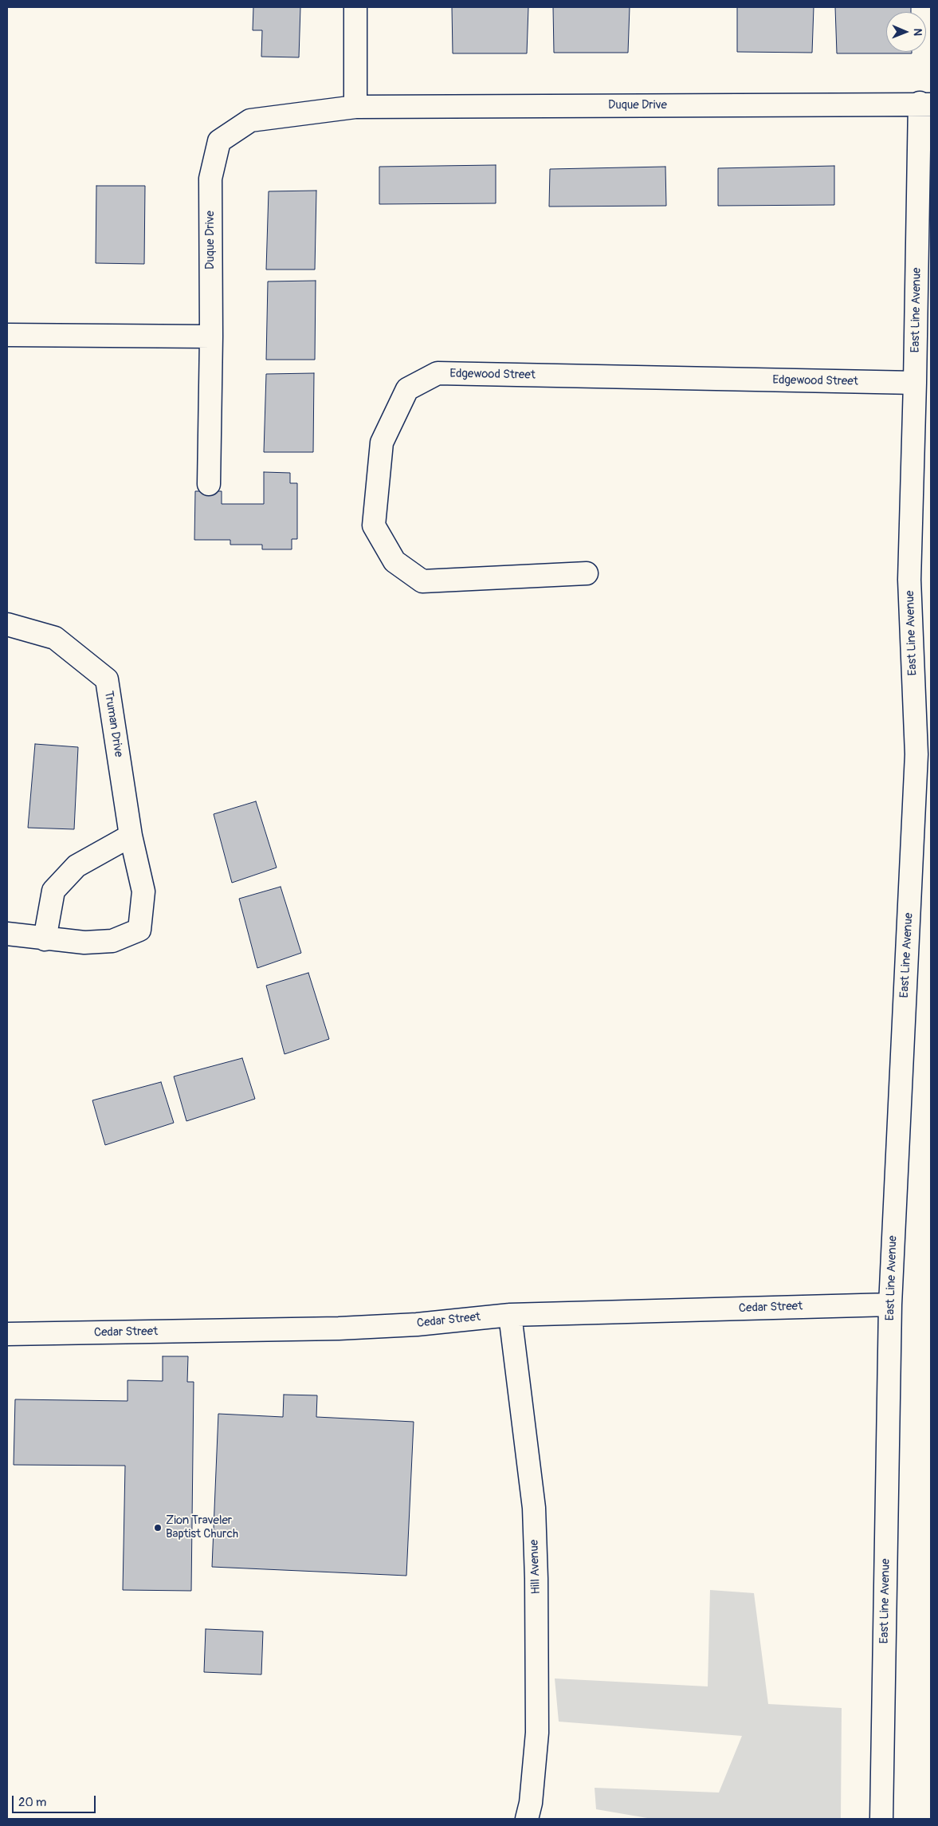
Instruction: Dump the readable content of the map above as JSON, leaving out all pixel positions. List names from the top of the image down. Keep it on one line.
{"streets":{"street":["Duque Drive","East Line Avenue","Edgewood Street","Truman Drive","Cedar Street","Hill Avenue"]},"crossings":[["Duque Drive","East Line Avenue"],["East Line Avenue","Edgewood Street"],["East Line Avenue","Cedar Street"],["Cedar Street","Hill Avenue"]],"places":["Zion Traveler Baptist Church"],"scale_bar":"20 m","north":"right"}
